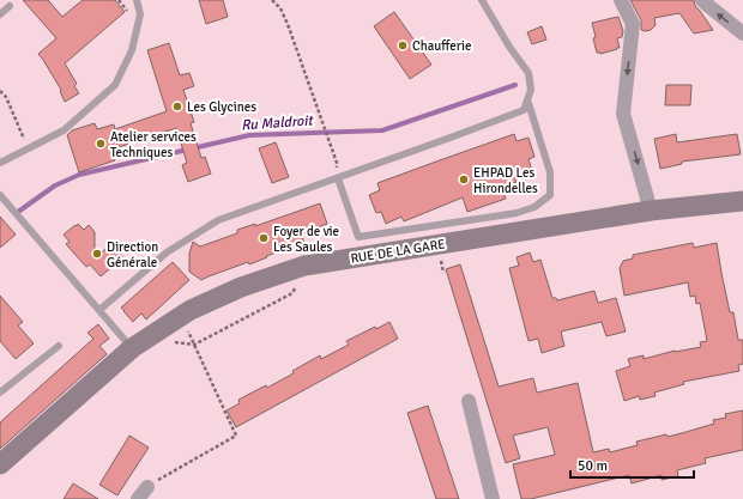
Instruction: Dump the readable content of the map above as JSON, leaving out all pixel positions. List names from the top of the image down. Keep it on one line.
{"streets":{"street":["RUE DE LA GARE"]},"water":["Ru Maldroit"],"places":["Chaufferie","Les Glycines","Atelier services Techniques","EHPAD Les Hirondelles","Foyer de vie Les Saules","Direction Générale"],"scale_bar":"50 m"}
